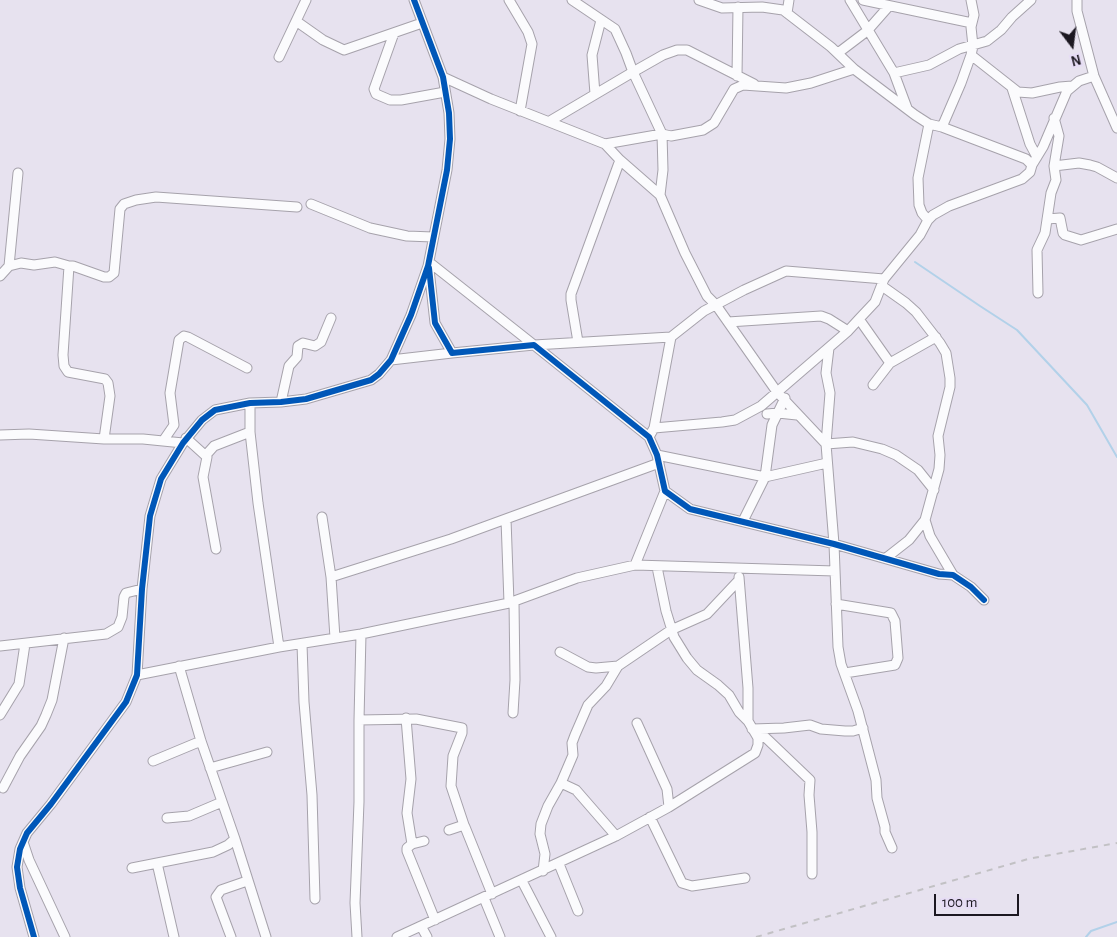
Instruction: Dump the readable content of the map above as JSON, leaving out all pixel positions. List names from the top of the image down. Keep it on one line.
{"scale_bar":"100 m","north":"bottom"}
